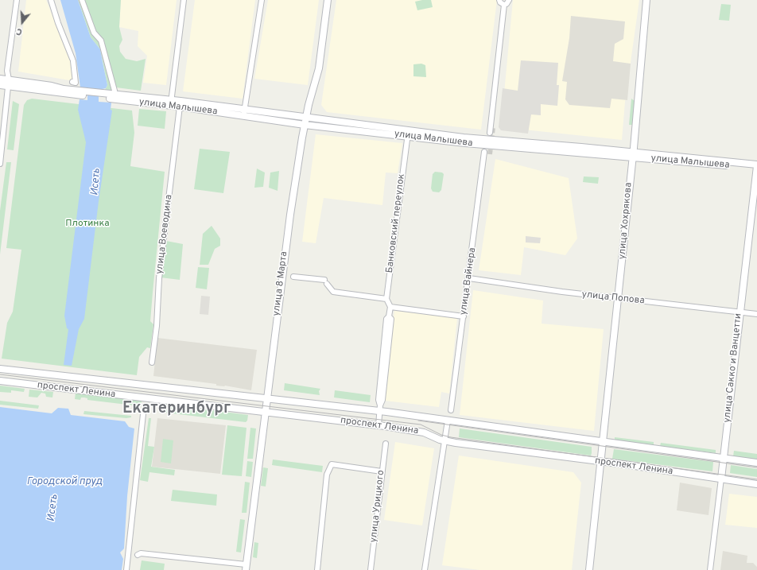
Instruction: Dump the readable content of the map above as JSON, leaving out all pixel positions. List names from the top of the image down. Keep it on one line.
{"streets":{"main road":["улица Малышева","улица Хохрякова","улица 8 Марта","улица Сакко и Ванцетти","проспект Ленина"],"street":["Банковский переулок","улица Воеводина","улица Вайнера","улица Попова","улица Урицкого"]},"crossings":[["улица Малышева","улица Хохрякова"],["улица Малышева","Банковский переулок"],["улица Малышева","улица Воеводина"],["улица Малышева","улица 8 Марта"],["улица Малышева","улица Сакко и Ванцетти"],["улица Хохрякова","улица Попова"],["улица Хохрякова","проспект Ленина"],["улица Вайнера","улица Попова"],["улица 8 Марта","проспект Ленина"],["улица Попова","улица Сакко и Ванцетти"],["улица Сакко и Ванцетти","проспект Ленина"]],"districts":["Екатеринбург"],"water":["Исеть","Городской пруд"],"parks":["Плотинка"],"north":"bottom"}
